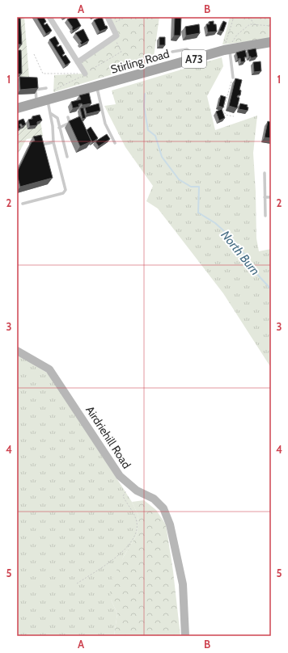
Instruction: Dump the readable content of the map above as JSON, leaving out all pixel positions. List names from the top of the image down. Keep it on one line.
{"streets":{"main road":["A73","Stirling Road"],"street":["Airdriehill Road"]},"water":["North Burn"],"grid":{"columns":["A","B"],"rows":["1","2","3","4","5"]}}
